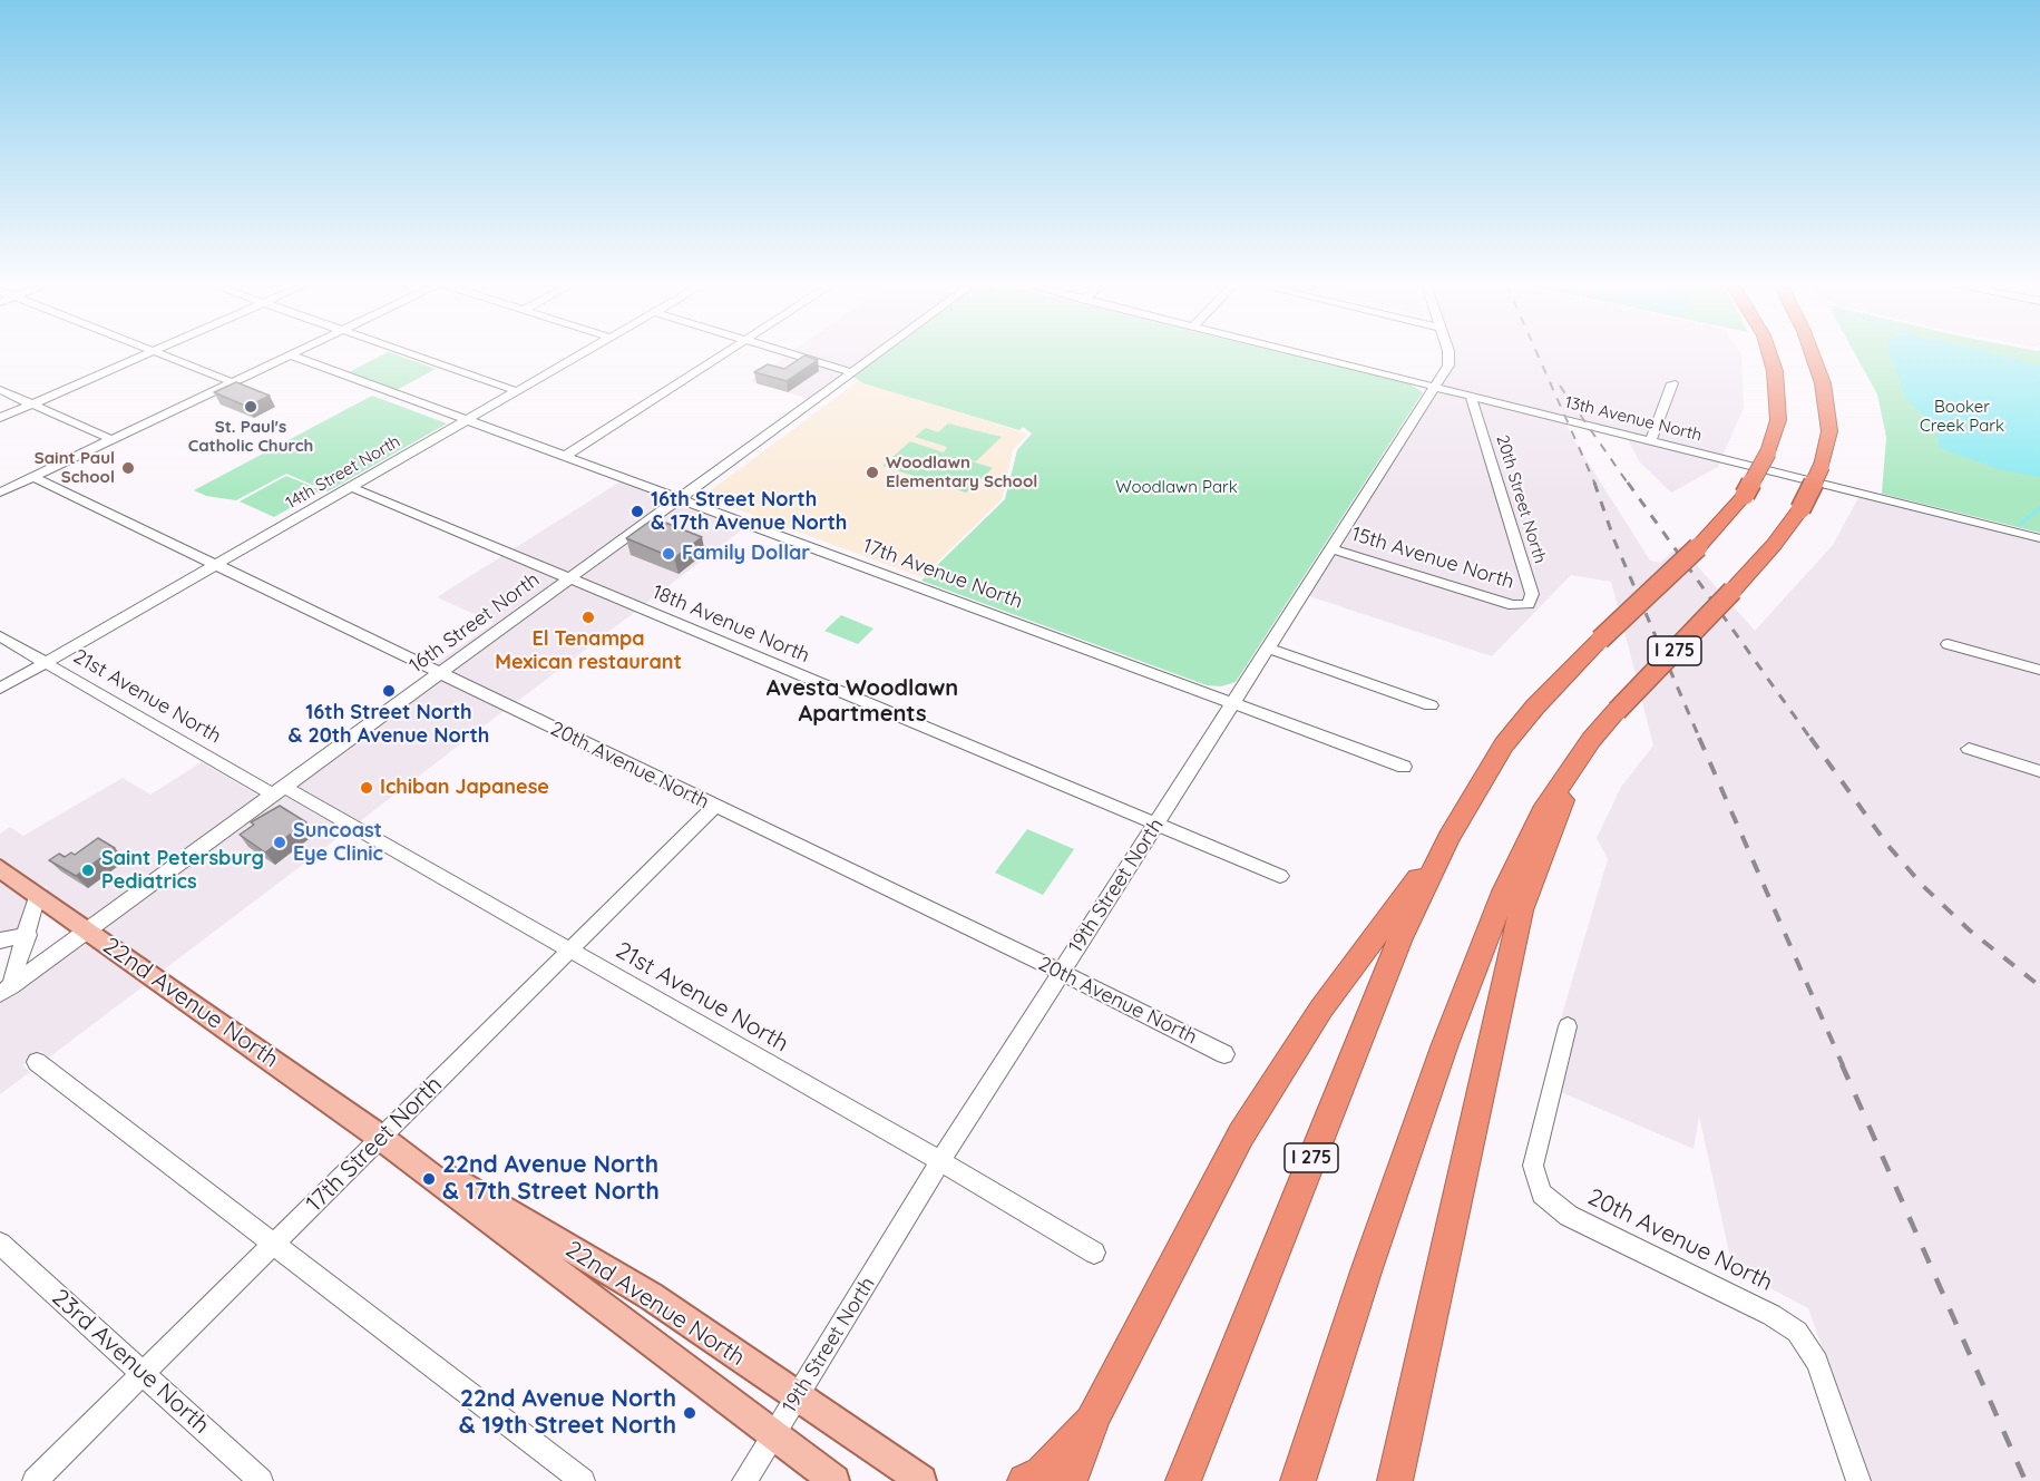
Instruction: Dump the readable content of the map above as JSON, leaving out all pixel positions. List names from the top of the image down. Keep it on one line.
{"streets":{"highway":["I 275"],"main road":["22nd Avenue North"],"street":["13th Avenue North","14th Street North","20th Street North","15th Avenue North","17th Avenue North","16th Street North","18th Avenue North","21st Avenue North","20th Avenue North","19th Street North","17th Street North","23rd Avenue North"]},"crossings":[["13th Avenue North","20th Street North"],["13th Avenue North","19th Street North"],["14th Street North","17th Avenue North"],["14th Street North","18th Avenue North"],["14th Street North","21st Avenue North"],["14th Street North","20th Avenue North"],["20th Street North","15th Avenue North"],["15th Avenue North","19th Street North"],["17th Avenue North","16th Street North"],["17th Avenue North","19th Street North"],["16th Street North","18th Avenue North"],["16th Street North","21st Avenue North"],["16th Street North","20th Avenue North"],["16th Street North","22nd Avenue North"],["18th Avenue North","19th Street North"],["21st Avenue North","19th Street North"],["21st Avenue North","17th Street North"],["20th Avenue North","19th Street North"],["20th Avenue North","17th Street North"],["19th Street North","22nd Avenue North"],["22nd Avenue North","17th Street North"],["17th Street North","23rd Avenue North"]],"districts":["Avesta Woodlawn Apartments"],"parks":["Booker Creek Park","Woodlawn Park"],"places":["St. Paul's Catholic Church","Saint Paul School","Woodlawn Elementary School","16th Street North & 17th Avenue North","Family Dollar","El Tenampa Mexican restaurant","16th Street North & 20th Avenue North","Ichiban Japanese","Suncoast Eye Clinic","Saint Petersburg Pediatrics","22nd Avenue North & 17th Street North","22nd Avenue North & 19th Street North"]}
